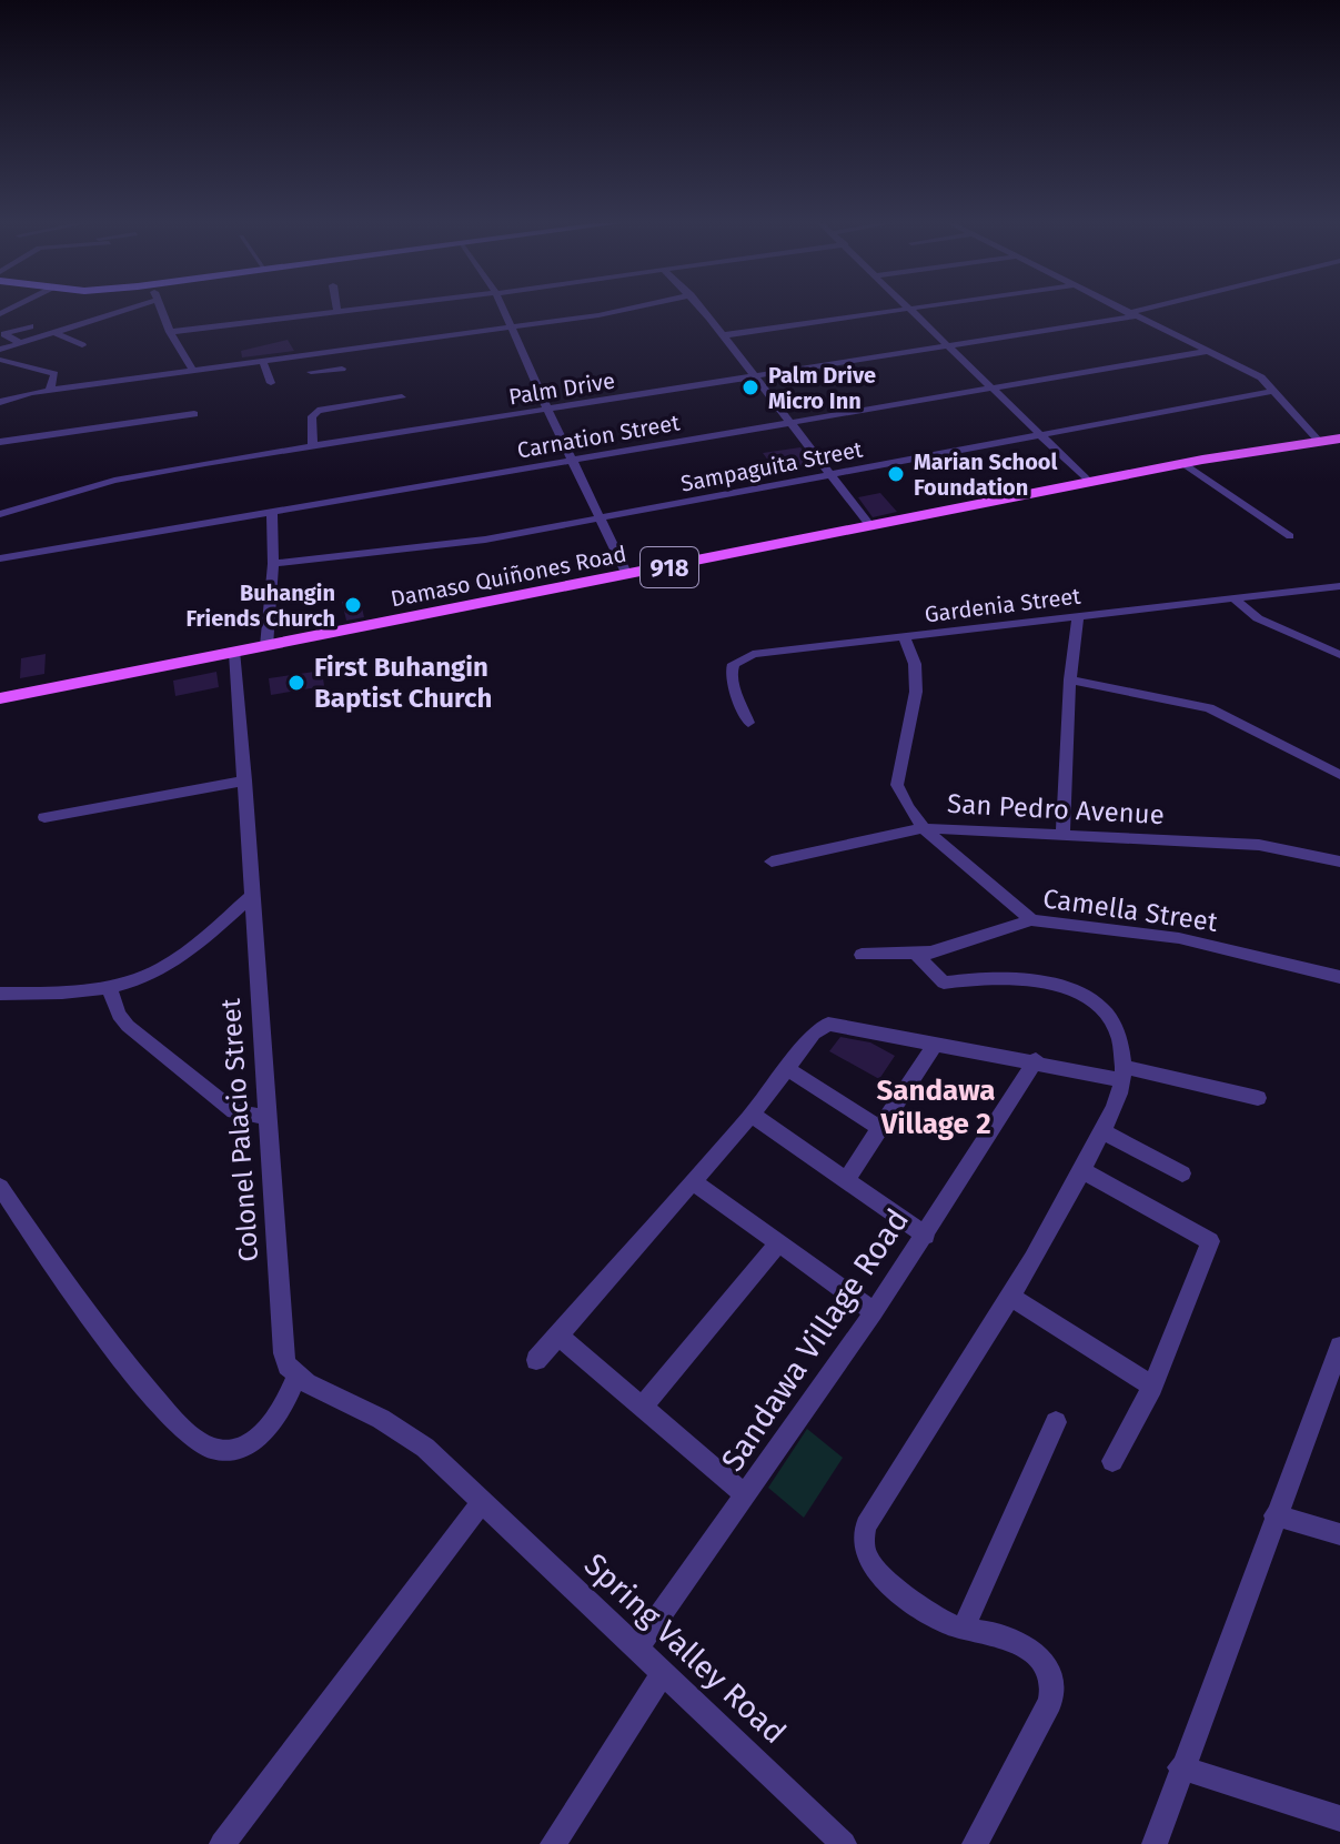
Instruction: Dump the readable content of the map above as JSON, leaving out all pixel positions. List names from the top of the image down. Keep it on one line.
{"streets":{"main road":["918","Damaso Quiñones Road"],"street":["Palm Drive","Carnation Street","Sampaguita Street","Gardenia Street","San Pedro Avenue","Camella Street","Colonel Palacio Street","Sandawa Village Road","Spring Valley Road"]},"crossings":[["Damaso Quiñones Road","Colonel Palacio Street"],["Sandawa Village Road","Spring Valley Road"]],"districts":["Sandawa Village 2"],"places":["Palm Drive Micro Inn","Marian School Foundation","Buhangin Friends Church","First Buhangin Baptist Church"]}
